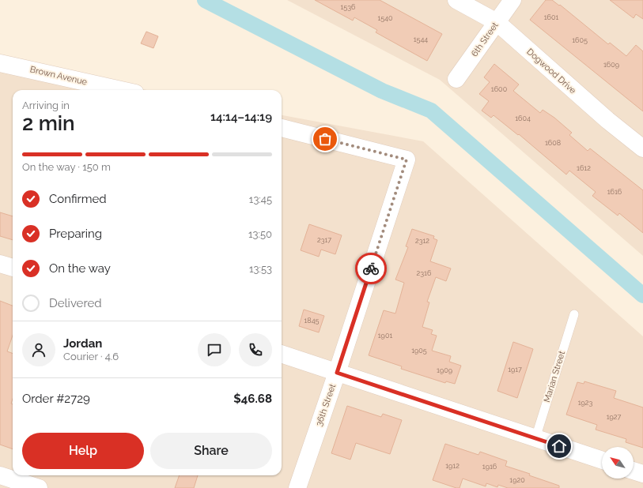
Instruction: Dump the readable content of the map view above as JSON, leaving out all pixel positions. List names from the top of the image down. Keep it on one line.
{"streets":{"street":["6th Street","Dogwood Drive","Brown Avenue","36th Street"],"lane":["Marian Street"]},"crossings":[["6th Street","Dogwood Drive"]],"house_numbers":["1536","1601","1540","1544","1605","1609","1600","1604","1608","1612","1616","2317","2312","2316","1845","1901","1905","1917","1909","1923","1927","1912","1916","1920"],"north":"top left","page":{"heading":["2 min","Arriving in","14:14–14:19"],"panel":["Jordan","Courier · 4.6","Order #2729","$46.68"],"bar":"On the way · 150 m","list":[["Confirmed","13:45"],["Preparing","13:50"],["On the way","13:53"],"Delivered"],"buttons":["Help","Share"]}}
